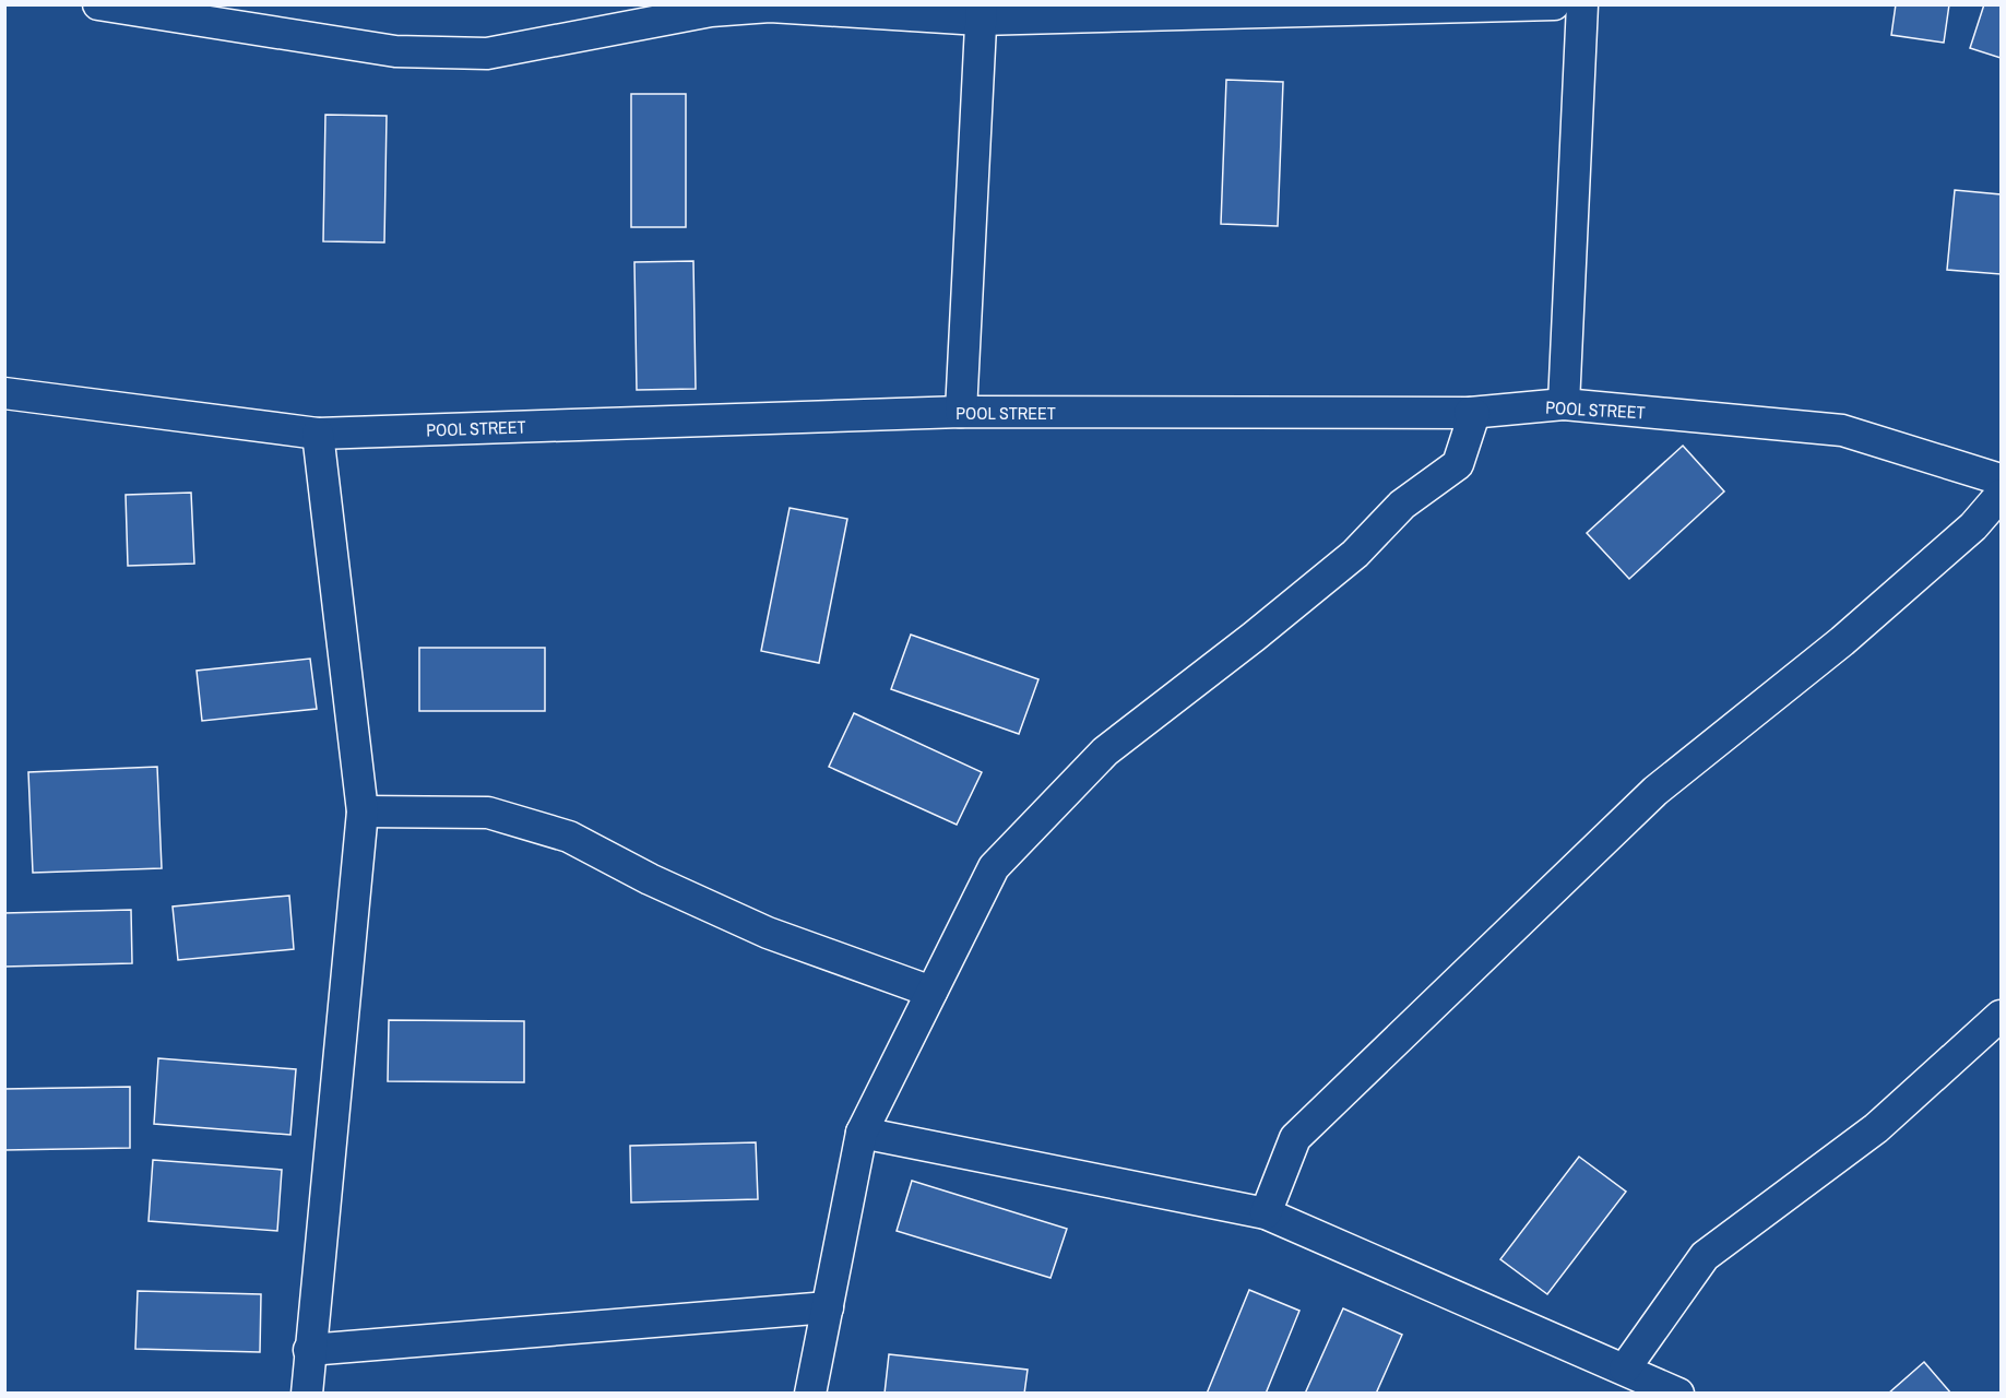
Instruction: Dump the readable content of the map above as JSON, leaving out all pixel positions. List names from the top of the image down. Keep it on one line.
{"streets":{"street":["POOL STREET"]}}
